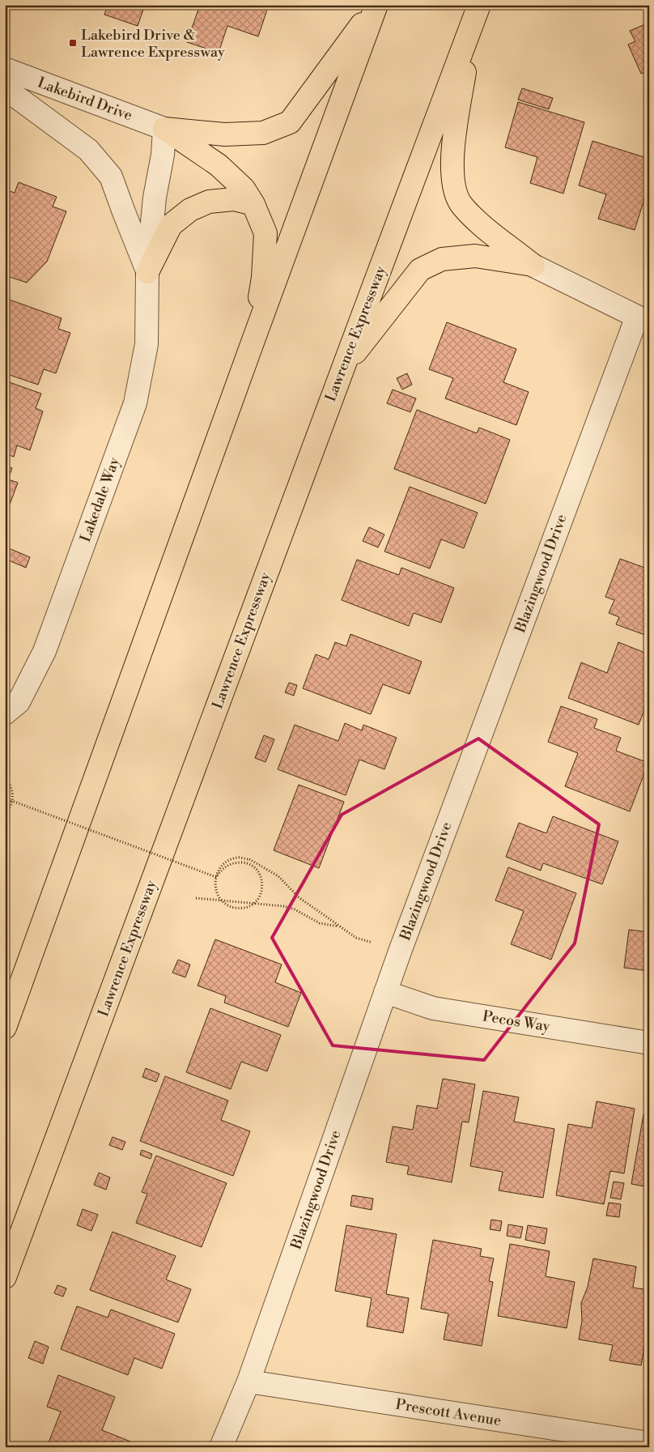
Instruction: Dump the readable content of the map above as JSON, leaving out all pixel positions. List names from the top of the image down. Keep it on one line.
{"streets":{"highway":["Lawrence Expressway"],"street":["Lakebird Drive","Lakedale Way","Blazingwood Drive","Pecos Way","Prescott Avenue"]},"crossings":[["Lakebird Drive","Lakedale Way"],["Blazingwood Drive","Pecos Way"],["Blazingwood Drive","Prescott Avenue"]],"places":{"transit":["Lakebird Drive & Lawrence Expressway"]}}
